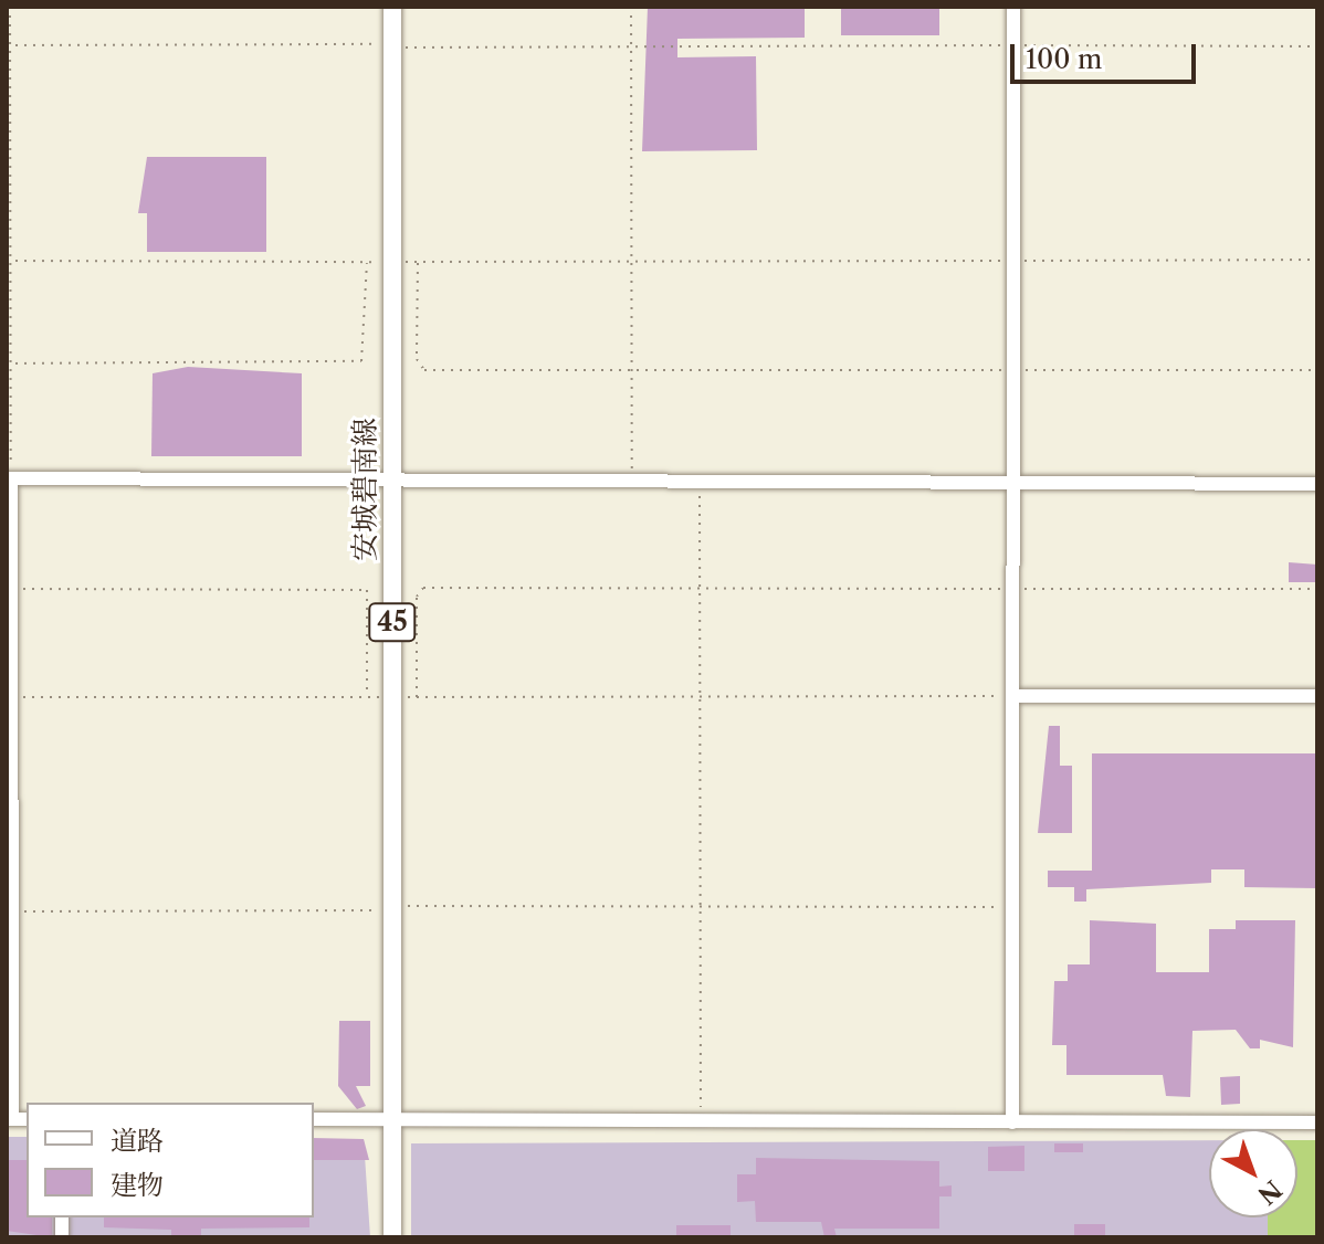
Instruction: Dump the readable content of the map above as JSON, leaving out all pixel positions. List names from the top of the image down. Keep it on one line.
{"streets":{"main road":["安城碧南線","45"]},"legend":["道路","建物"],"scale_bar":"100 m","north":"bottom right"}
